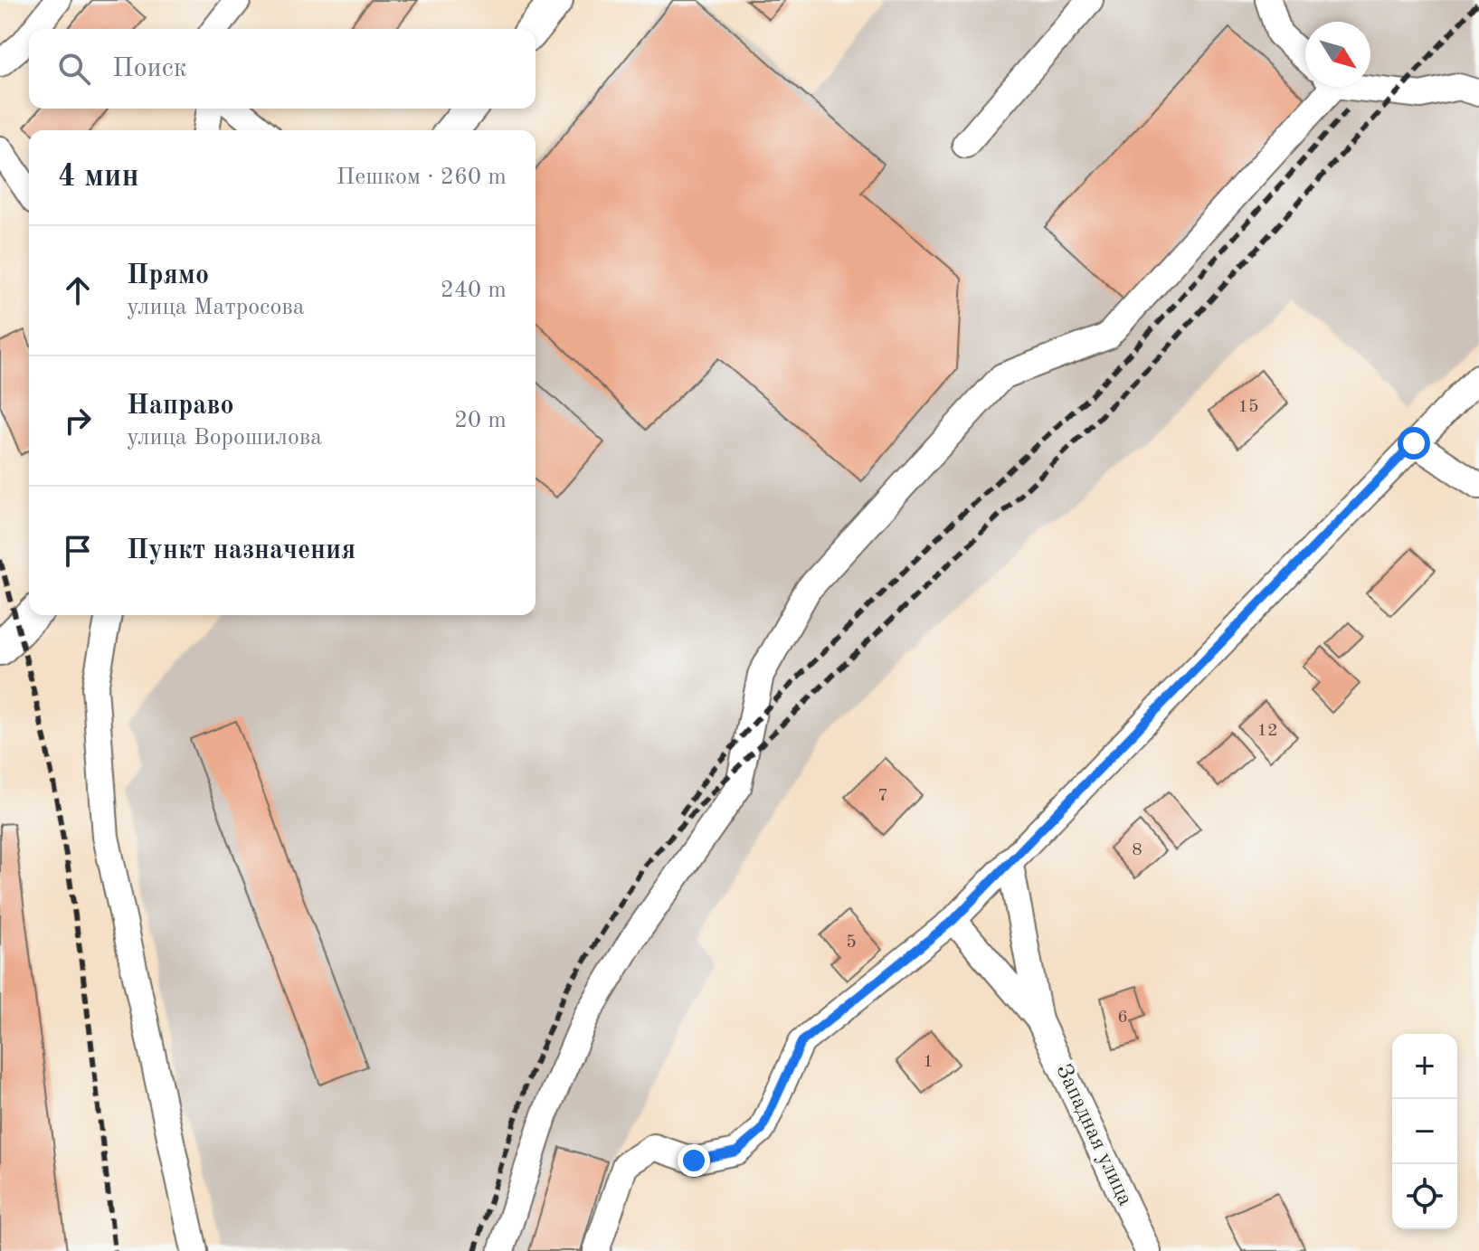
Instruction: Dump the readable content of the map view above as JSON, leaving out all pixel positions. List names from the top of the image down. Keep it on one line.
{"streets":{"street":["Западная улица"]},"house_numbers":["15","12","7","8","5","6","1"],"north":"bottom right","page":{"search":"Поиск","heading":["4 мин","Пешком · 260 m"],"list":[["Прямо","улица Матросова","240 m"],["Направо","улица Ворошилова","20 m"],"Пункт назначения"],"map_buttons":["+","−"]}}
